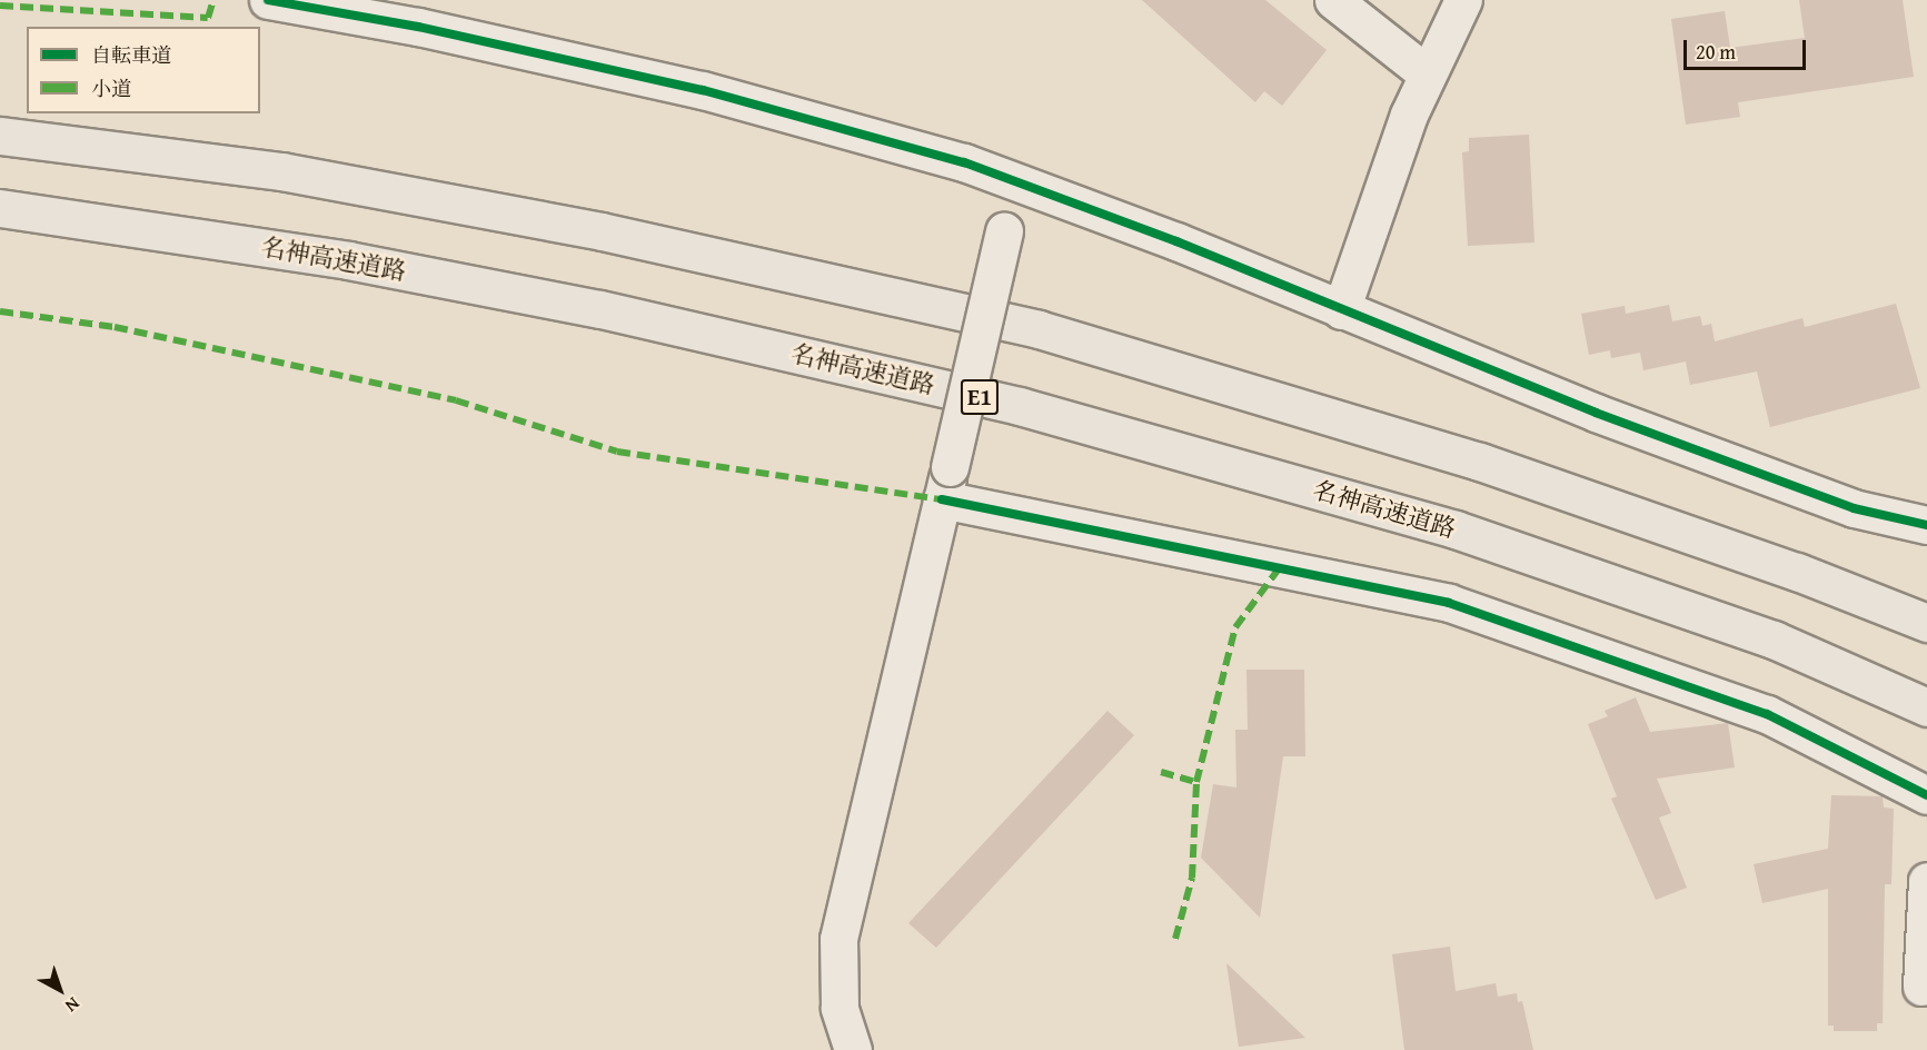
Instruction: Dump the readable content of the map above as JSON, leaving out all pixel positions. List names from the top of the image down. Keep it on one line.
{"streets":{"highway":["名神高速道路","E1"]},"legend":["自転車道","小道"],"scale_bar":"20 m","north":"bottom right"}
